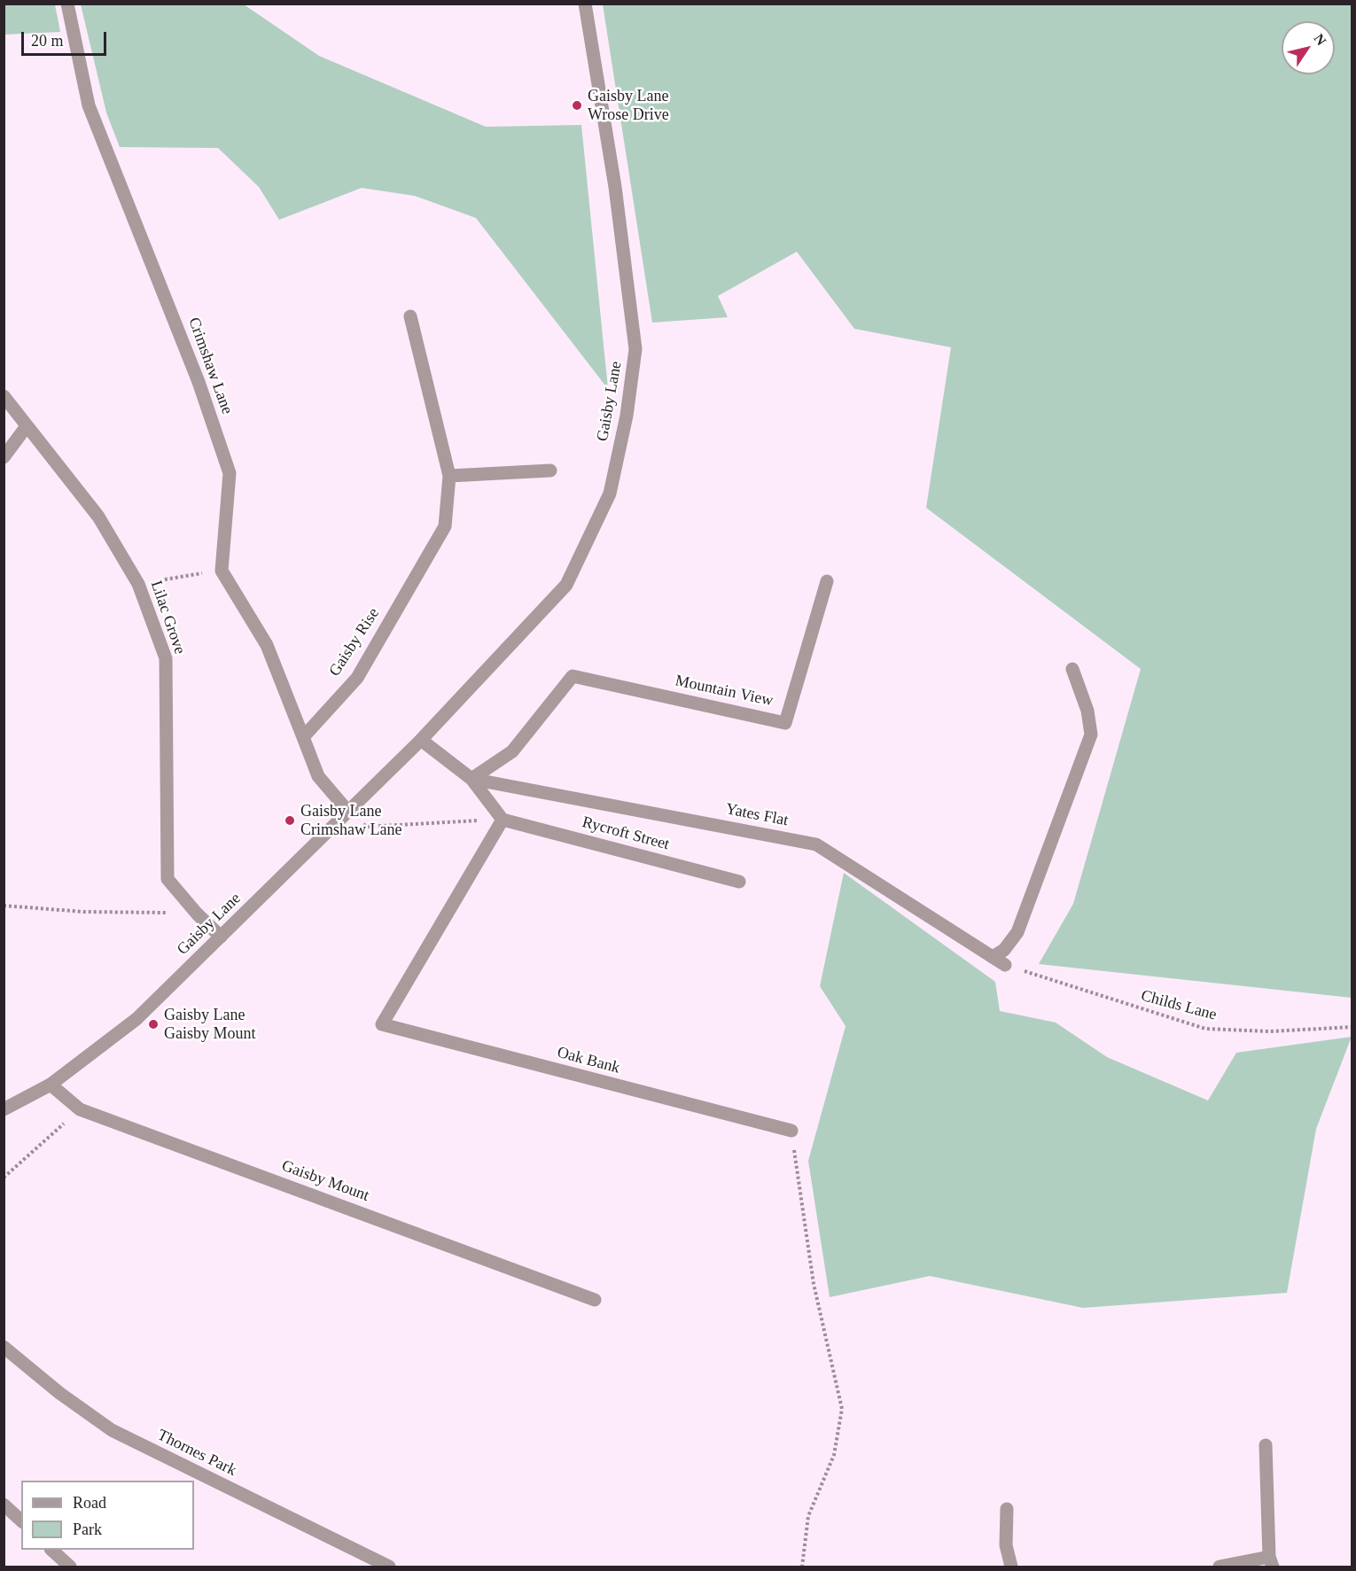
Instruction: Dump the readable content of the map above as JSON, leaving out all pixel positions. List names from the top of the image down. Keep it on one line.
{"streets":{"street":["Crimshaw Lane","Gaisby Lane","Lilac Grove","Gaisby Rise","Mountain View","Yates Flat","Rycroft Street","Oak Bank","Gaisby Mount","Thornes Park"],"path":["Childs Lane"]},"crossings":[["Gaisby Lane","Lilac Grove"],["Gaisby Lane","Gaisby Mount"],["Mountain View","Yates Flat"],["Yates Flat","Childs Lane"],["Rycroft Street","Oak Bank"]],"places":["Gaisby Lane Wrose Drive","Gaisby Lane Crimshaw Lane","Gaisby Lane Gaisby Mount"],"legend":["Road","Park"],"scale_bar":"20 m","north":"top right"}
